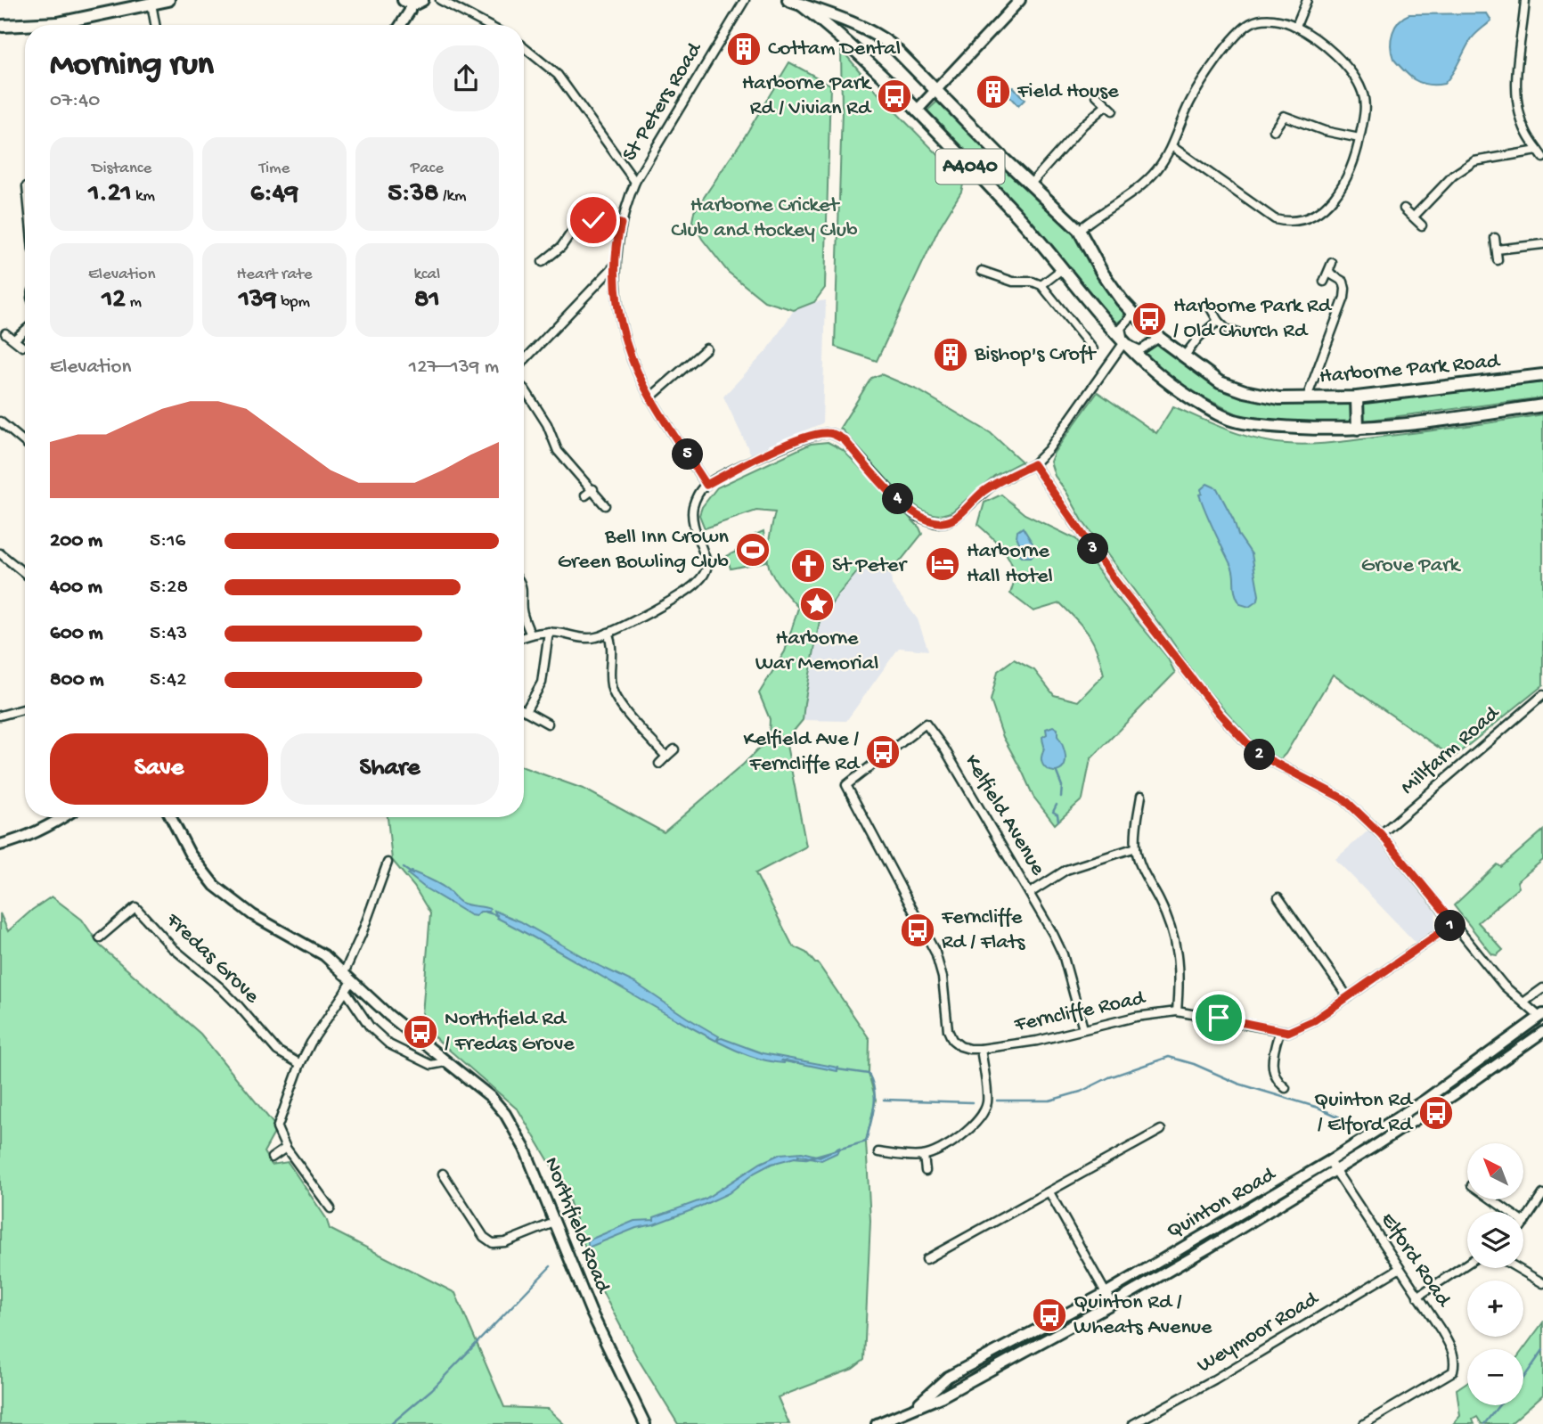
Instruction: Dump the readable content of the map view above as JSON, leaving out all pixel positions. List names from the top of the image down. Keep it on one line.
{"streets":{"main road":["A4040","Harborne Park Road"],"street":["St Peters Road","Millfarm Road","Kelfield Avenue","Fredas Grove","Ferncliffe Road","Quinton Road","Northfield Road","Elford Road","Weymoor Road"]},"crossings":[["Kelfield Avenue","Ferncliffe Road"],["Quinton Road","Elford Road"],["Elford Road","Weymoor Road"]],"parks":["Harborne Cricket Club and Hockey Club","Grove Park"],"places":{"building":["Cottam Dental","Field House","Bishop's Croft"],"bus stop":["Harborne Park Rd / Vivian Rd","Harborne Park Rd / Old Church Rd","Kelfield Ave / Ferncliffe Rd","Ferncliffe Rd / Flats","Northfield Rd / Fredas Grove","Quinton Rd / Elford Rd","Quinton Rd / Wheats Avenue"],"sports":["Bell Inn Crown Green Bowling Club"],"hotel":["Harborne Hall Hotel"],"church":["St Peter"],"place":["Harborne War Memorial"]},"north":"top left","page":{"heading":["Morning run","07:40"],"stats":[["Distance","1.21 km"],["Time","6:49"],["Pace","5:38 /km"],["Elevation","12 m"],["Heart rate","139 bpm"],["kcal","81"]],"chart":["Elevation","127–139 m"],"pins":["5","4","3","2","1"],"list":[{"name":"200 m","note":"5:16"},{"name":"400 m","note":"5:28"},{"name":"600 m","note":"5:43"},{"name":"800 m","note":"5:42"}],"buttons":["Save","Share"],"map_buttons":["+","−"]}}
